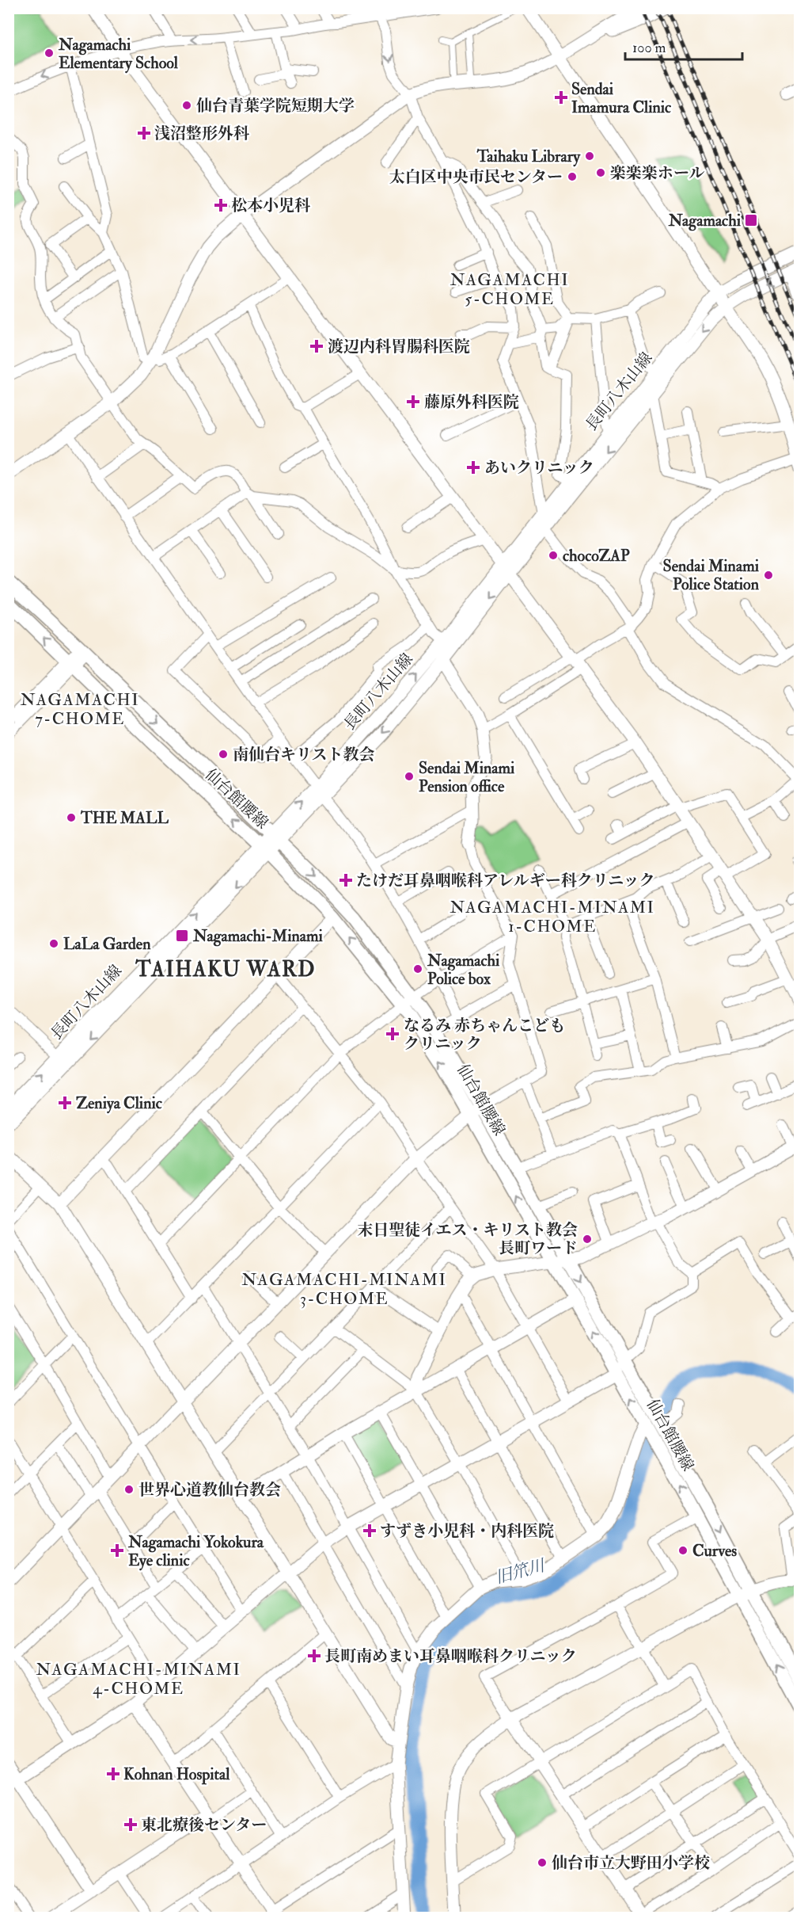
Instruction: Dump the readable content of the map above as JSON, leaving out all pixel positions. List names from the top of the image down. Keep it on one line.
{"streets":{"main road":["仙台館腰線"],"street":["長町八木山線"]},"crossings":[["長町八木山線","仙台館腰線"]],"districts":["NAGAMACHI 5-CHOME","NAGAMACHI 7-CHOME","NAGAMACHI-MINAMI 1-CHOME","TAIHAKU WARD","NAGAMACHI-MINAMI 3-CHOME","NAGAMACHI-MINAMI 4-CHOME"],"water":["旧笊川"],"places":{"other":["Nagamachi Elementary School","仙台青葉学院短期大学","Taihaku Library","楽楽楽ホール","太白区中央市民センター","chocoZAP","Sendai Minami Police Station","南仙台キリスト教会","Sendai Minami Pension office","THE MALL","LaLa Garden","Nagamachi Police box","末日聖徒イエス・キリスト教会 長町ワード","世界心道教仙台教会","Curves","仙台市立大野田小学校"],"health":["Sendai Imamura Clinic","浅沼整形外科","松本小児科","渡辺内科胃腸科医院","藤原外科医院","あいクリニック","たけだ耳鼻咽喉科アレルギー科クリニック","なるみ 赤ちゃんこども クリニック","Zeniya Clinic","すずき小児科・内科医院","Nagamachi Yokokura Eye clinic","長町南めまい耳鼻咽喉科クリニック","Kohnan Hospital","東北療後センター"],"transit":["Nagamachi","Nagamachi-Minami"]},"scale_bar":"100 m"}
